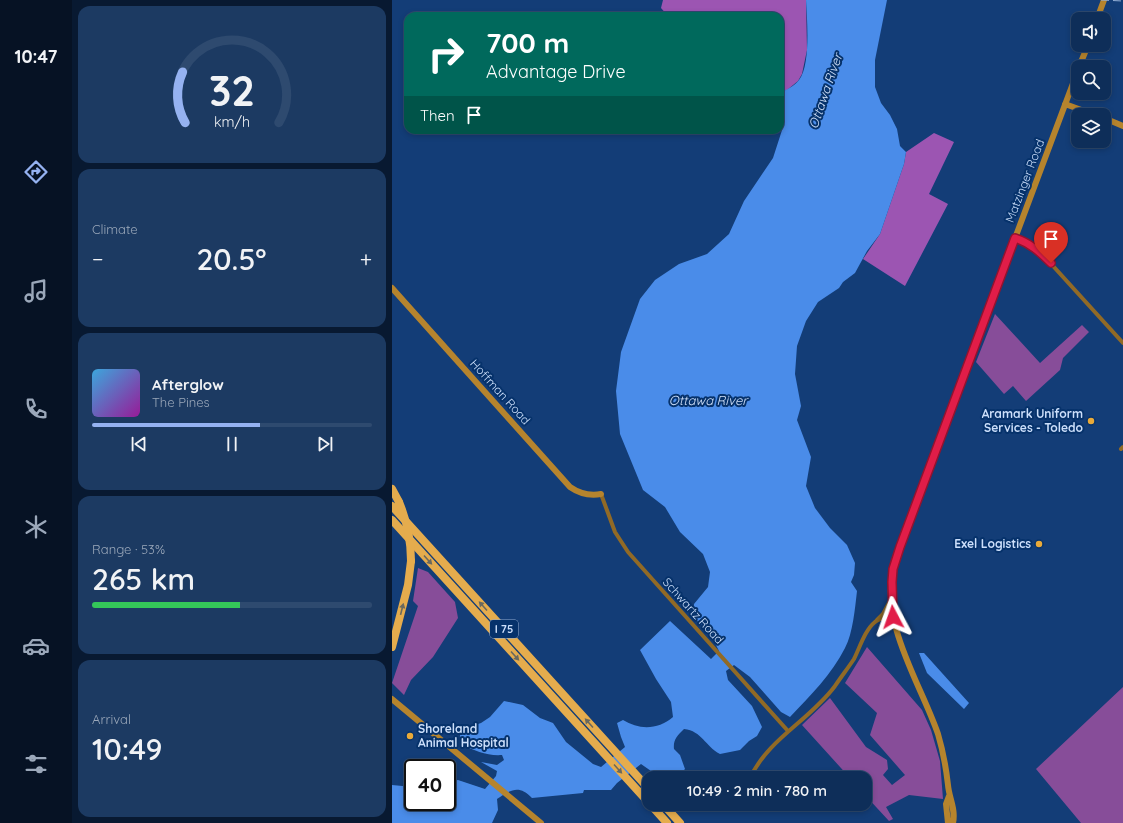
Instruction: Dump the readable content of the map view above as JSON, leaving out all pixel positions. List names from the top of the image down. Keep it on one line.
{"streets":{"highway":["I 75"],"street":["Matzinger Road","Hoffman Road","Schwartz Road"]},"crossings":[["Hoffman Road","Schwartz Road"]],"water":["Ottawa River"],"places":["Aramark Uniform Services - Toledo","Exel Logistics","Shoreland Animal Hospital"],"page":{"tabs":"10:47","turn":["700 m","Advantage Drive"],"then":"Then","tile":["Climate",["Range · 53%","265 km"],["Arrival","10:49"]],"heat":["−","20.5°","+"],"song":["Afterglow","The Pines"],"limit":"40","trip":"10:49 · 2 min · 780 m","gauge":["32","km/h"]}}
